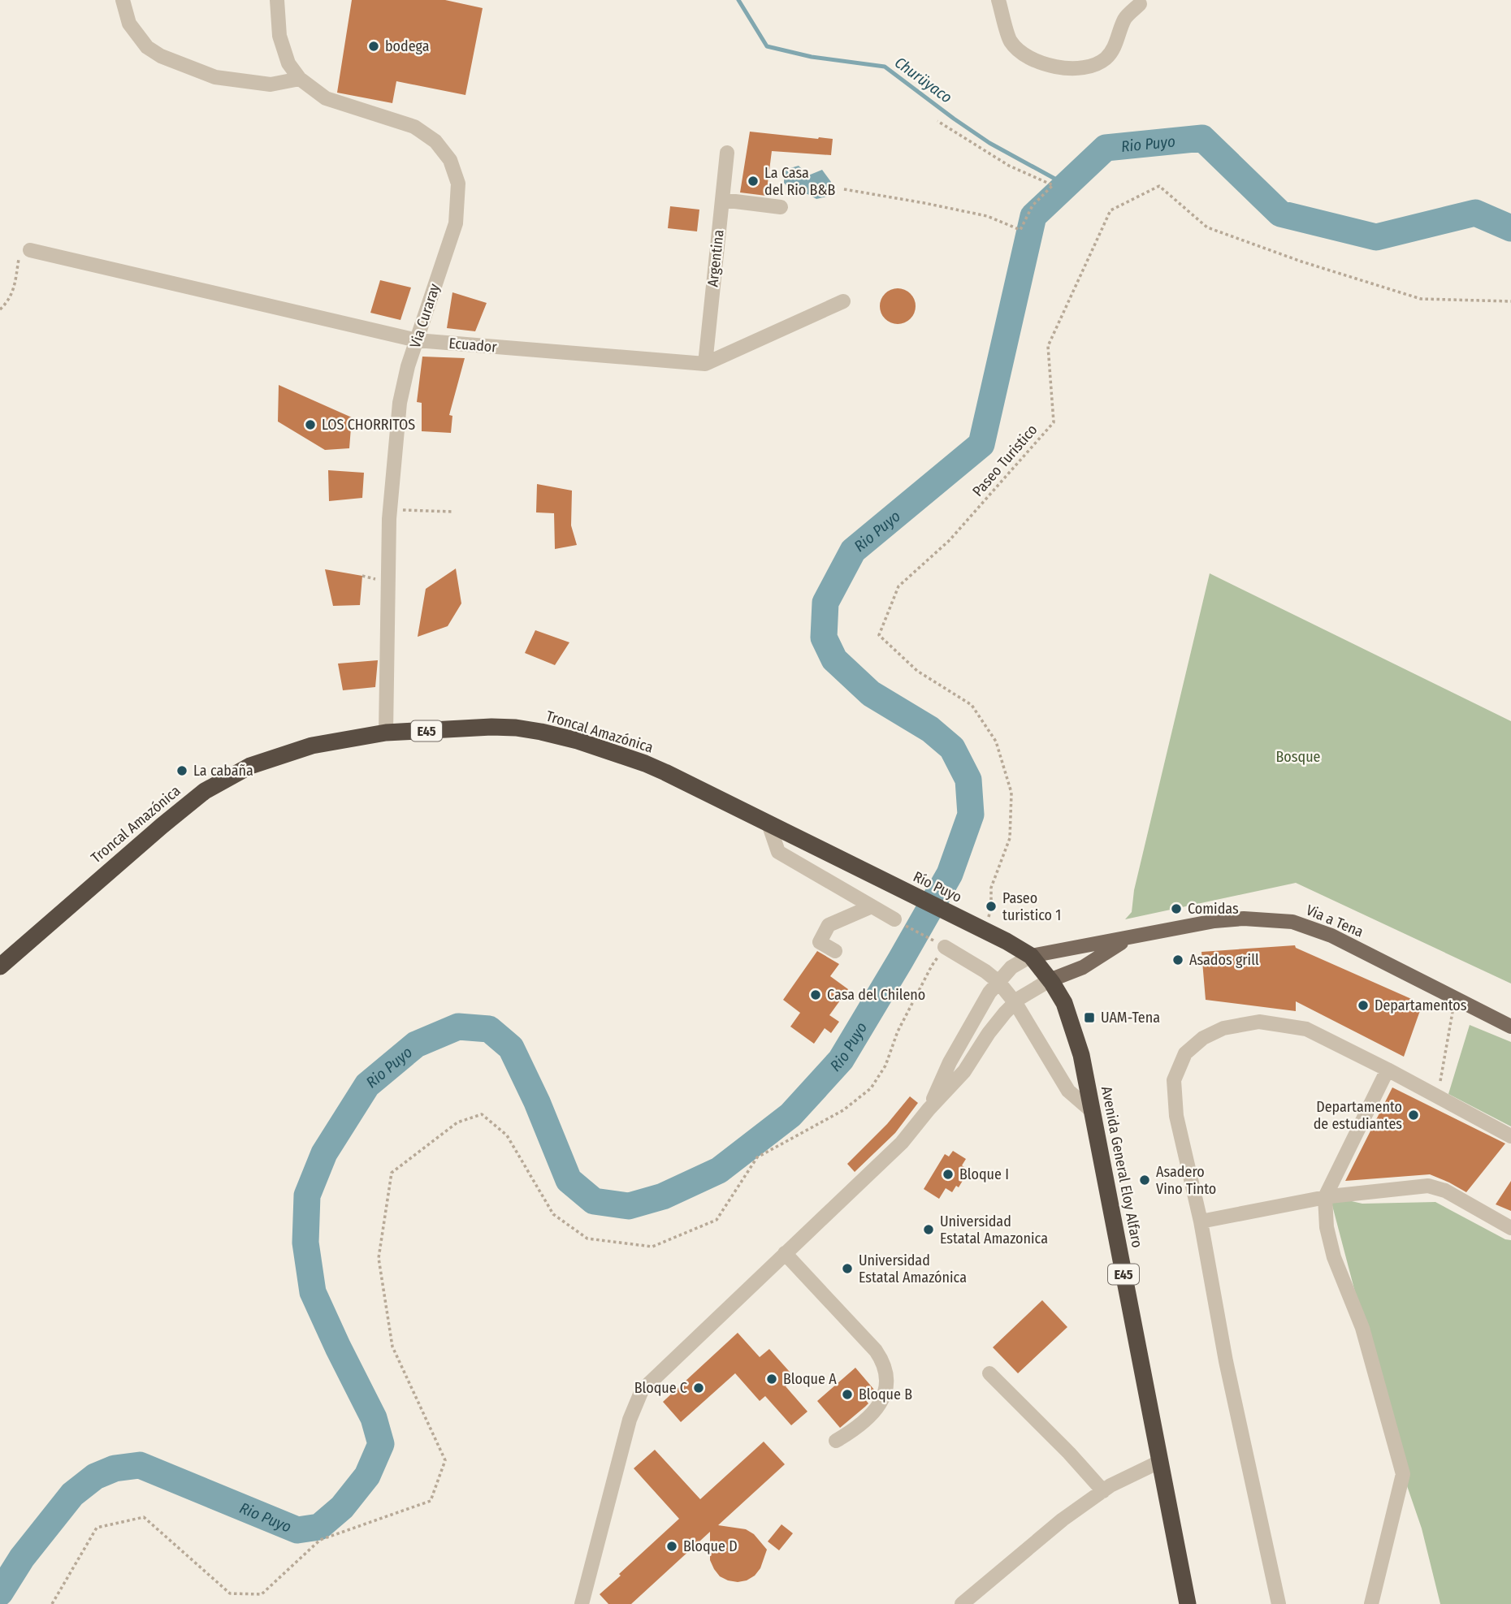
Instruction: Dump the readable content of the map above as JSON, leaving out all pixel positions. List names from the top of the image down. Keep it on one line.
{"streets":{"highway":["E45","Troncal Amazónica","Río Puyo","Avenida General Eloy Alfaro"],"main road":["Via a Tena"],"street":["Argentina","Via Curaray","Ecuador"],"path":["Paseo Turistico"]},"crossings":[["Argentina","Ecuador"],["Via Curaray","Ecuador"],["Via Curaray","Troncal Amazónica"],["Troncal Amazónica","Río Puyo"],["Río Puyo","Avenida General Eloy Alfaro"],["Via a Tena","Avenida General Eloy Alfaro"]],"water":["Churüyaco","Rio Puyo"],"parks":["Bosque"],"places":{"other":["bodega","La Casa del Rio B&B","LOS CHORRITOS","La cabaña","Paseo turistico 1","Comidas","Asados grill","Casa del Chileno","Departamentos","Departamento de estudiantes","Bloque I","Asadero Vino Tinto","Universidad Estatal Amazonica","Universidad Estatal Amazónica","Bloque A","Bloque C","Bloque B","Bloque D"],"transit":["UAM-Tena"]}}
